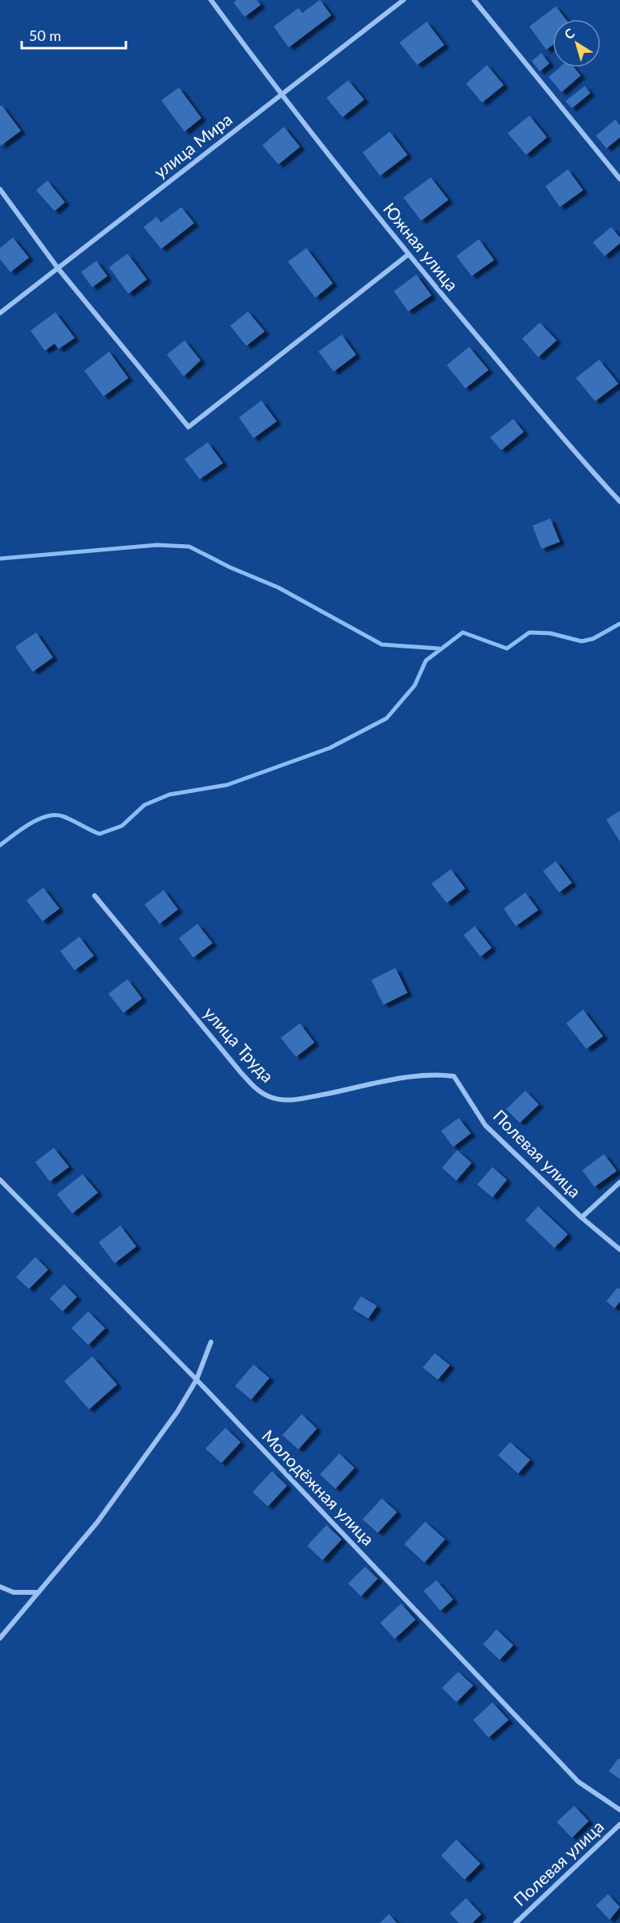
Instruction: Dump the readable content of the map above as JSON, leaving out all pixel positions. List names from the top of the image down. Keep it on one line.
{"streets":{"street":["улица Мира","Южная улица","улица Труда","Полевая улица","Молодёжная улица"]},"crossings":[["улица Мира","Южная улица"],["улица Труда","Полевая улица"]],"scale_bar":"50 m","north":"top left"}
